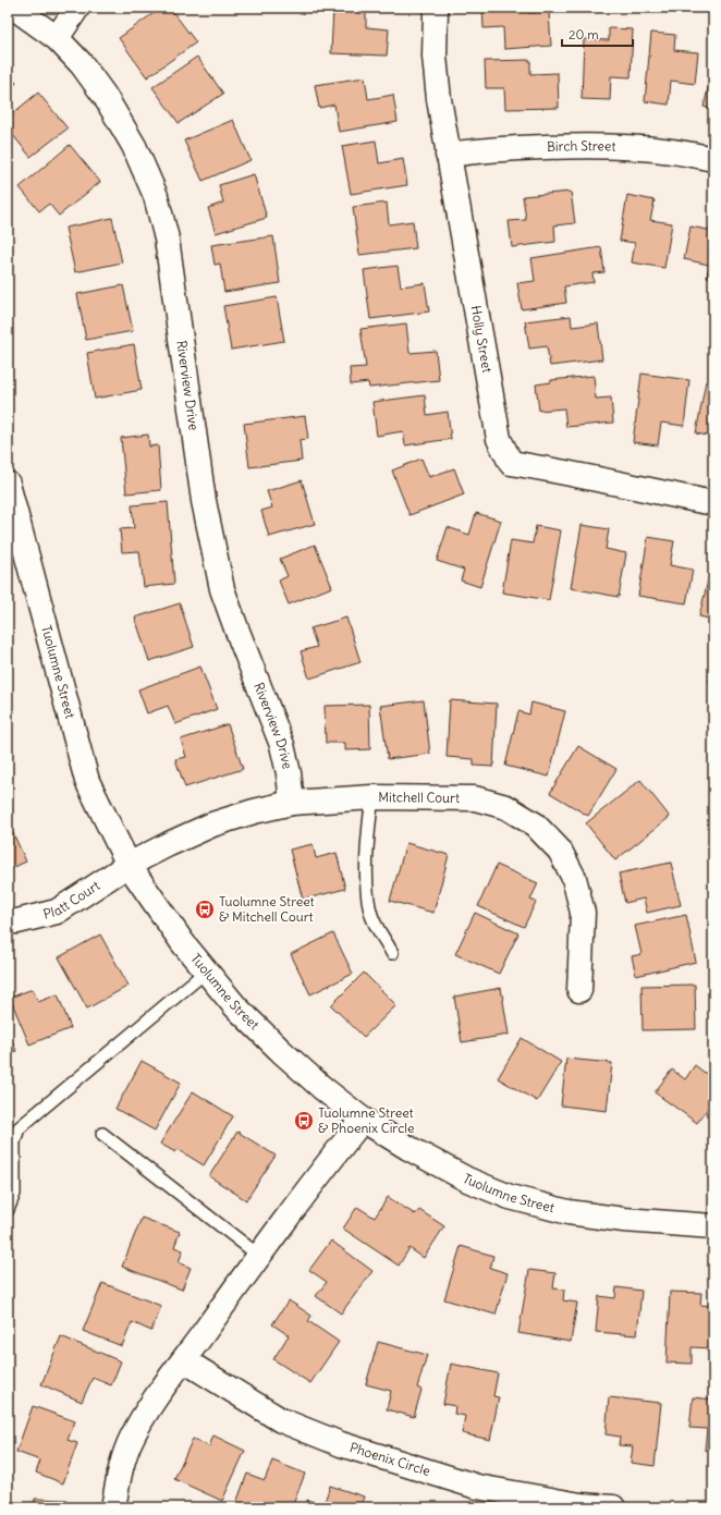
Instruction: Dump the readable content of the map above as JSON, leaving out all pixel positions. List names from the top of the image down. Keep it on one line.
{"streets":{"street":["Birch Street","Holly Street","Riverview Drive","Tuolumne Street","Mitchell Court","Platt Court","Phoenix Circle"]},"crossings":[["Birch Street","Holly Street"],["Riverview Drive","Mitchell Court"],["Tuolumne Street","Mitchell Court"],["Tuolumne Street","Platt Court"],["Mitchell Court","Platt Court"]],"places":{"bus stop":["Tuolumne Street & Mitchell Court","Tuolumne Street & Phoenix Circle"]},"scale_bar":"20 m"}
